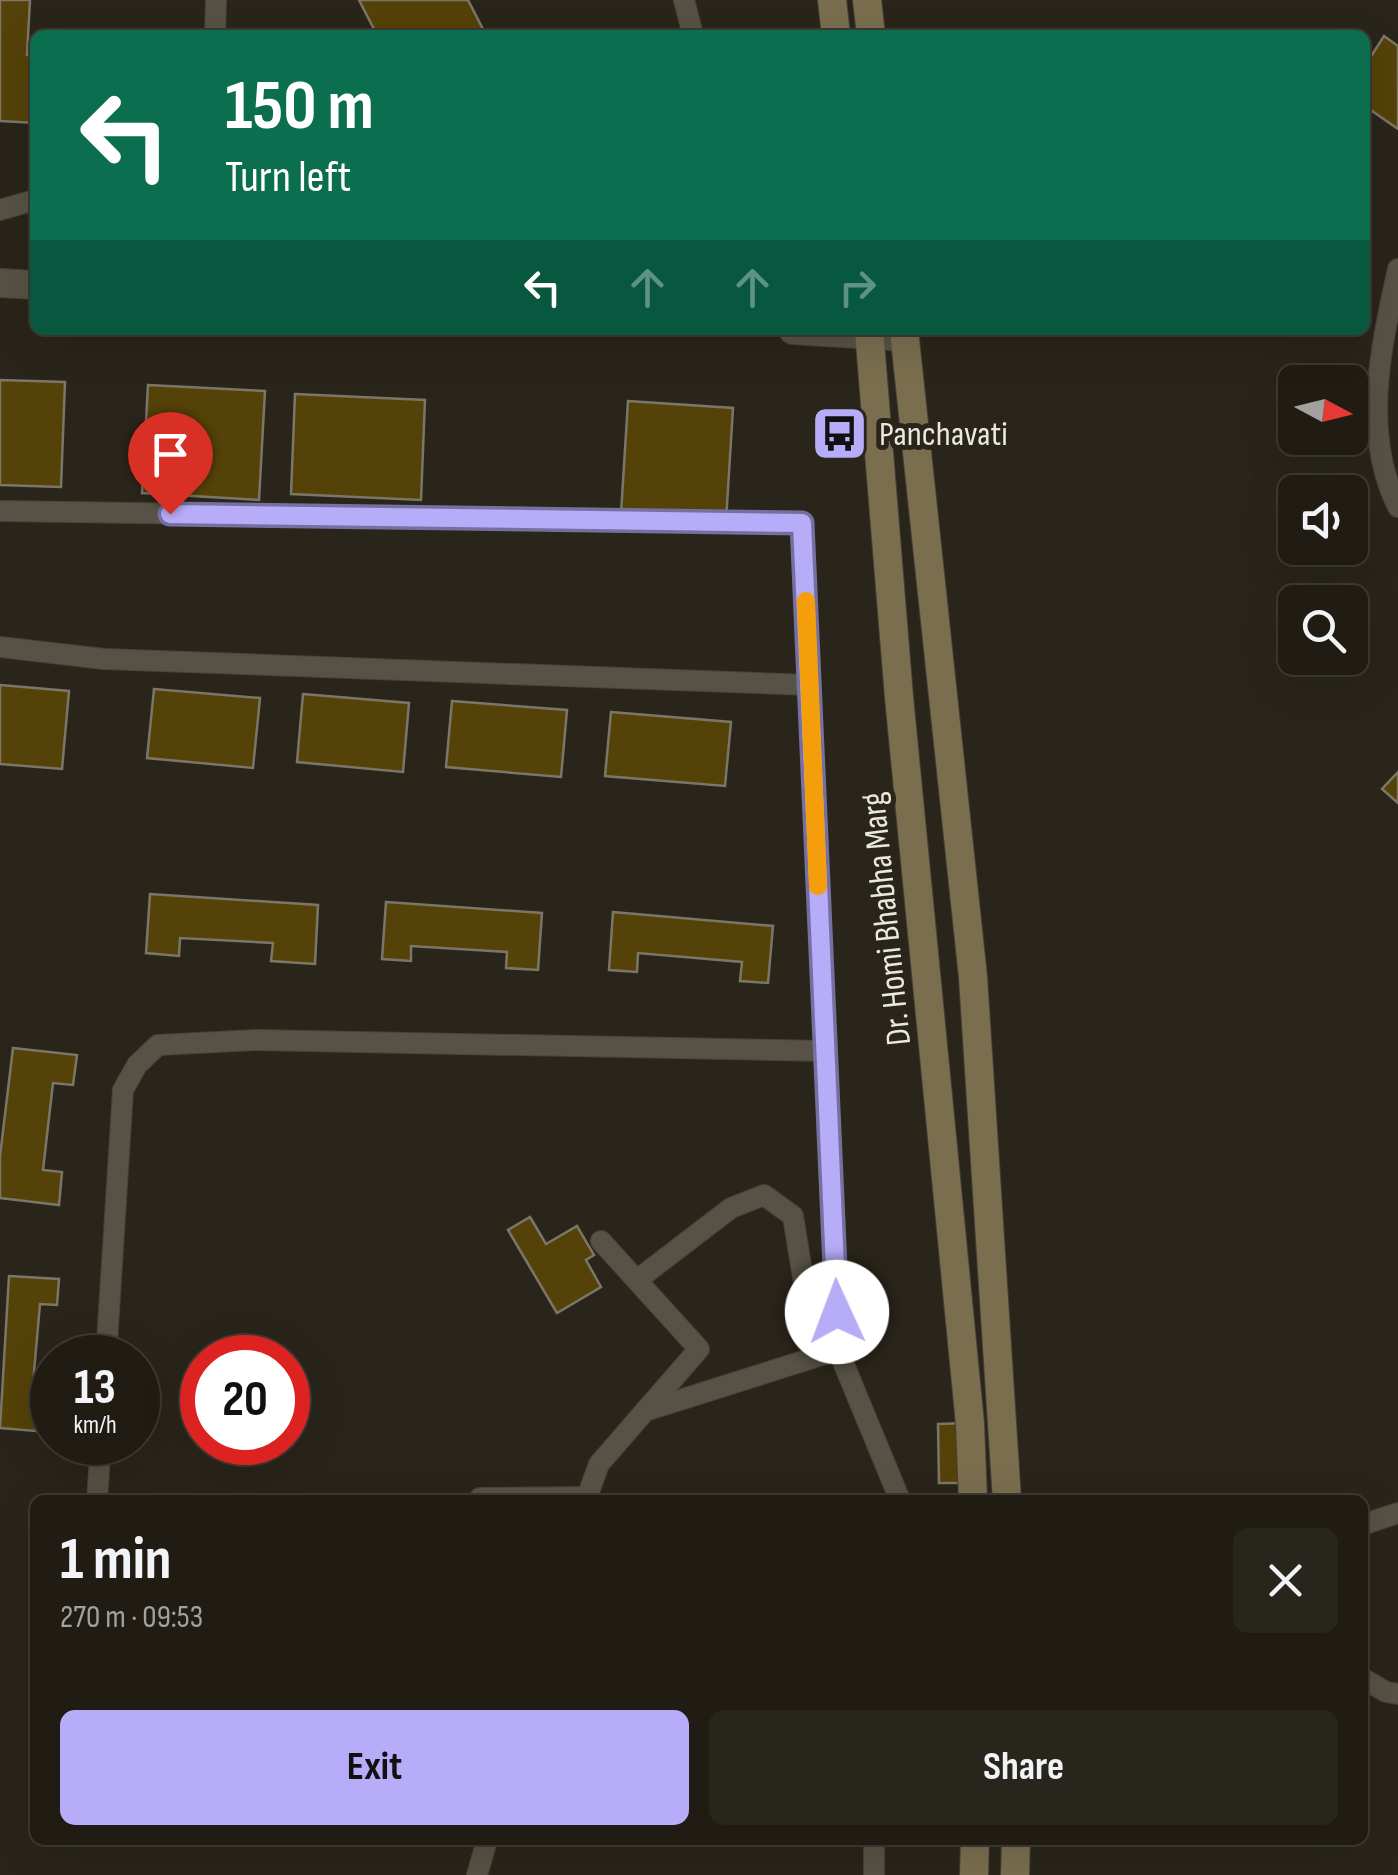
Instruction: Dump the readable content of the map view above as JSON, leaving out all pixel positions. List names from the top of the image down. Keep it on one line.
{"streets":{"main road":["Dr. Homi Bhabha Marg"]},"places":{"bus stop":["Panchavati"]},"north":"right","page":{"turn":["150 m","Turn left"],"speed":"13 km/h","limit":"20","heading":["1 min","270 m · 09:53"],"buttons":["Exit","Share"]}}
